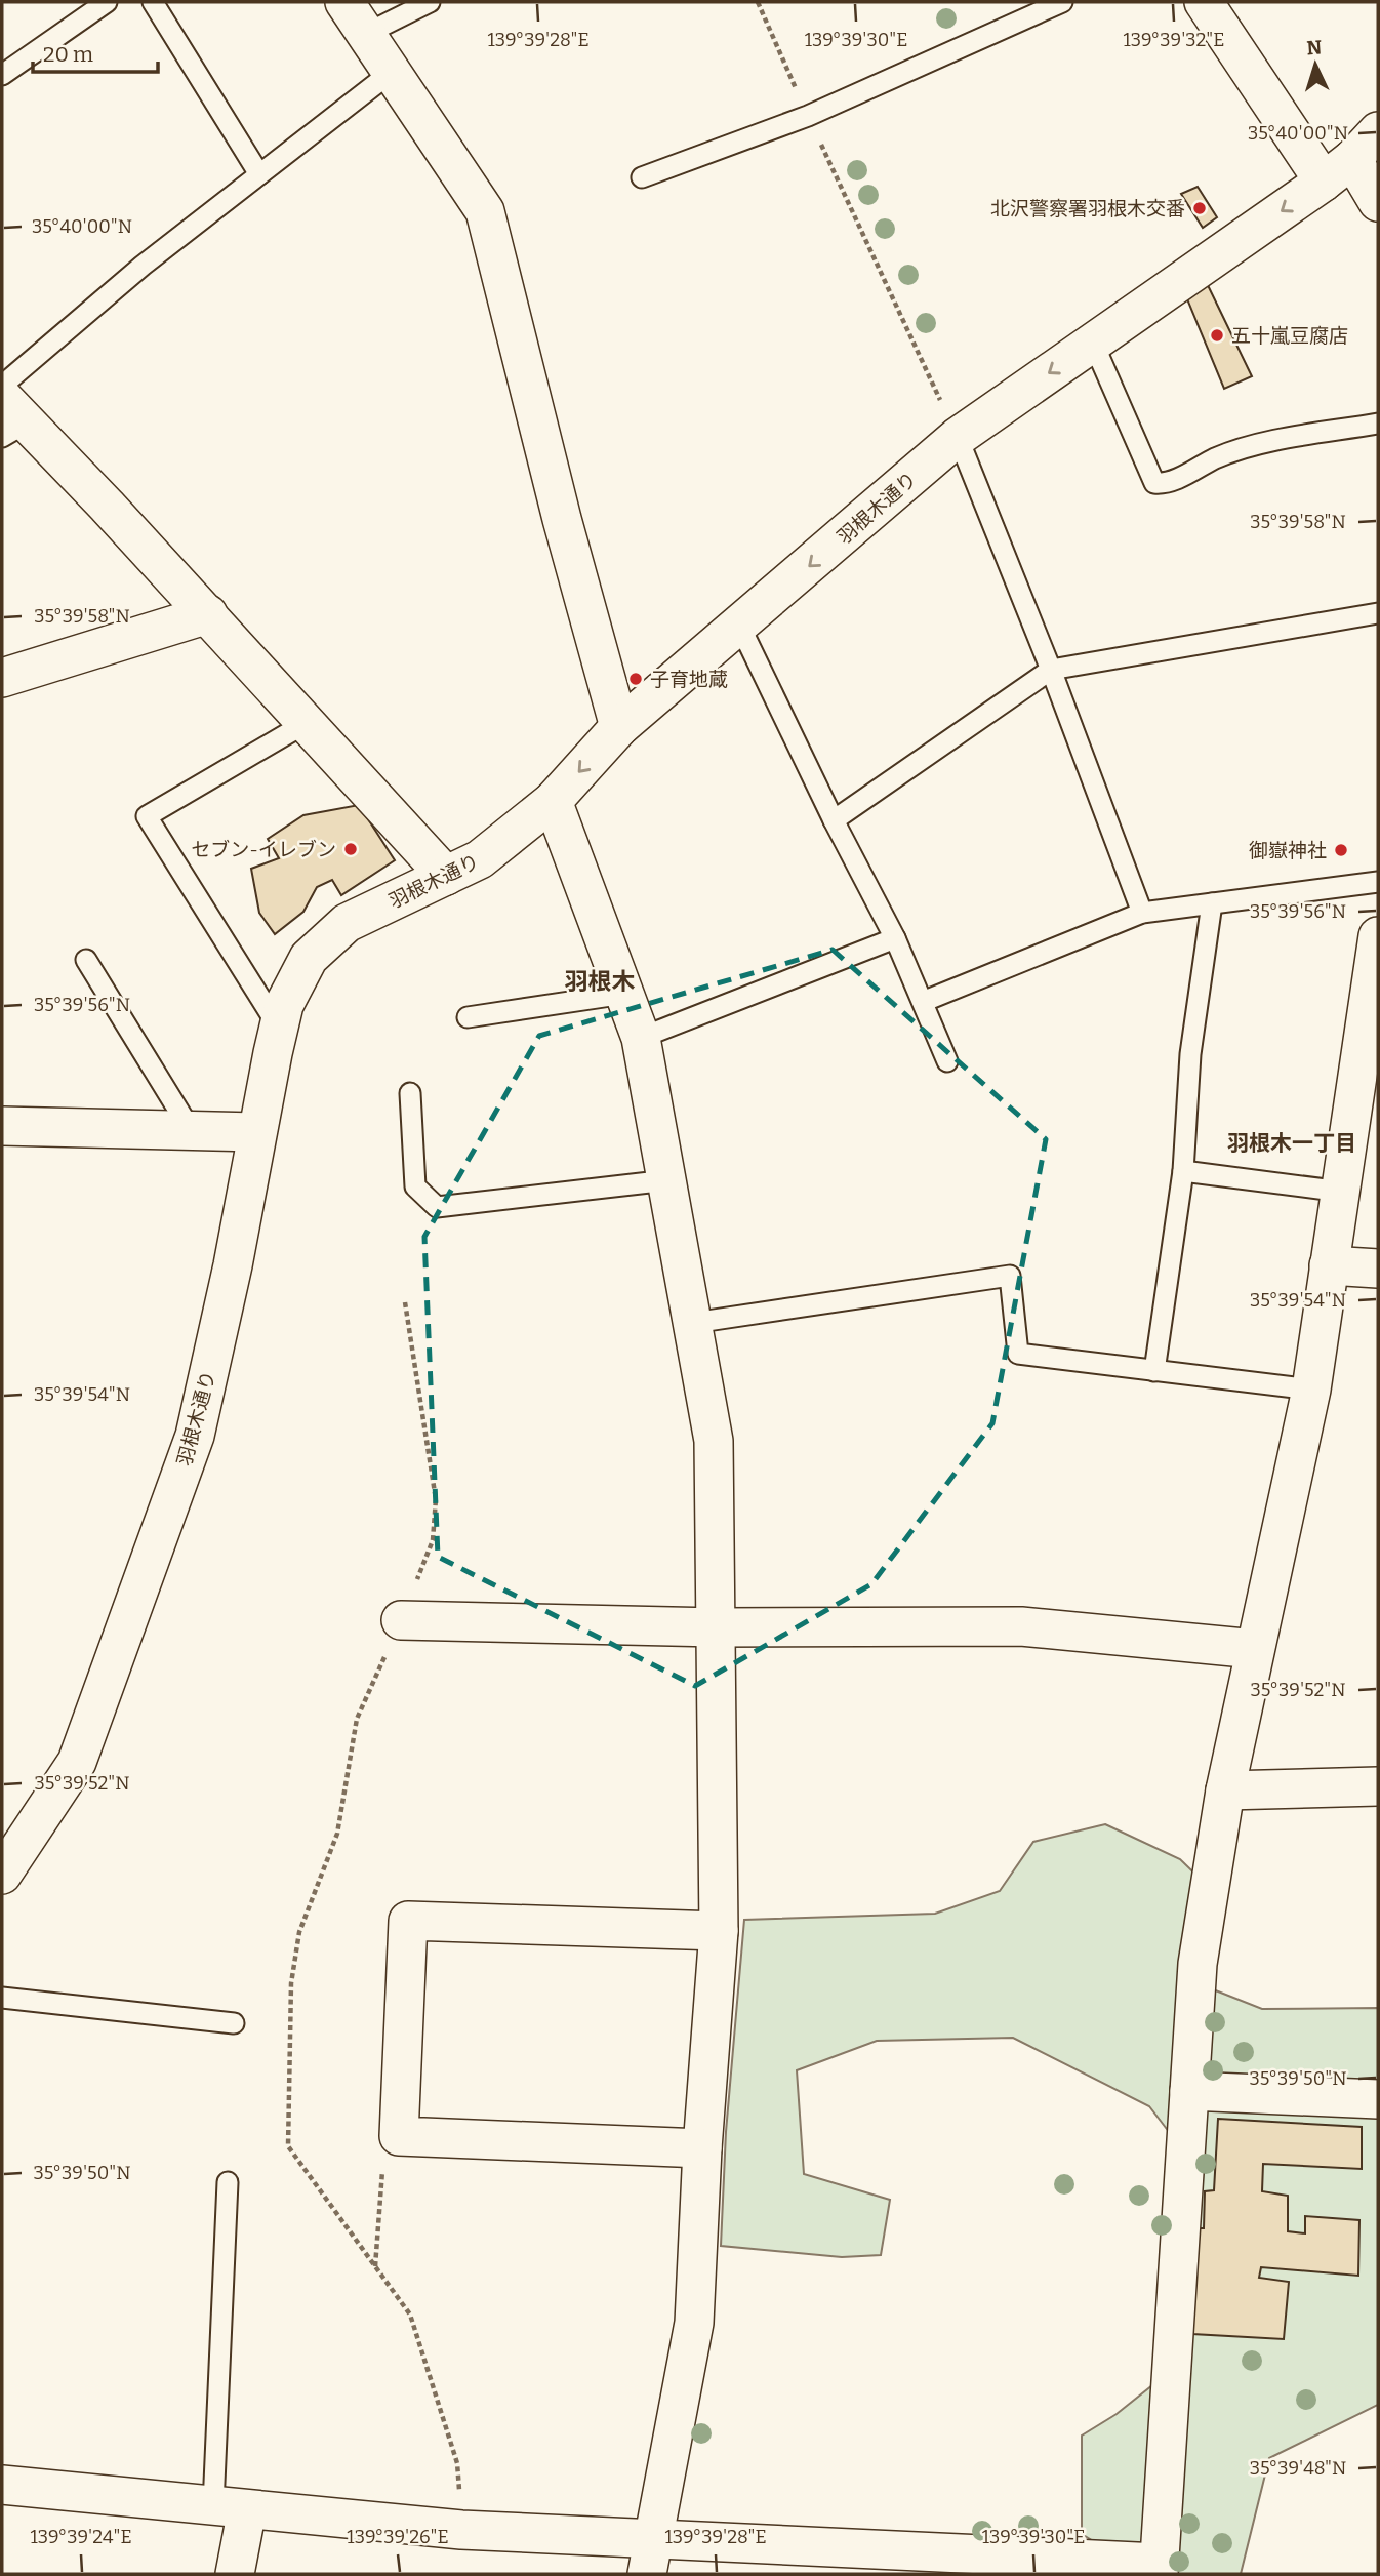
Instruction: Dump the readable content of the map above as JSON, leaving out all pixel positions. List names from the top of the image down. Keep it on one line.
{"streets":{"street":["羽根木通り"]},"one_way":["羽根木通り"],"districts":["羽根木","羽根木一丁目"],"places":["北沢警察署羽根木交番","五十嵐豆腐店","子育地蔵","セブン-イレブン","御嶽神社"],"scale_bar":"20 m","north":"top","coordinates":["139°39'28\"E","139°39'30\"E","139°39'32\"E","35°40'00\"N","35°39'58\"N","35°39'56\"N","35°39'54\"N","35°39'52\"N","35°39'50\"N","35°39'48\"N","139°39'24\"E","139°39'26\"E"]}
